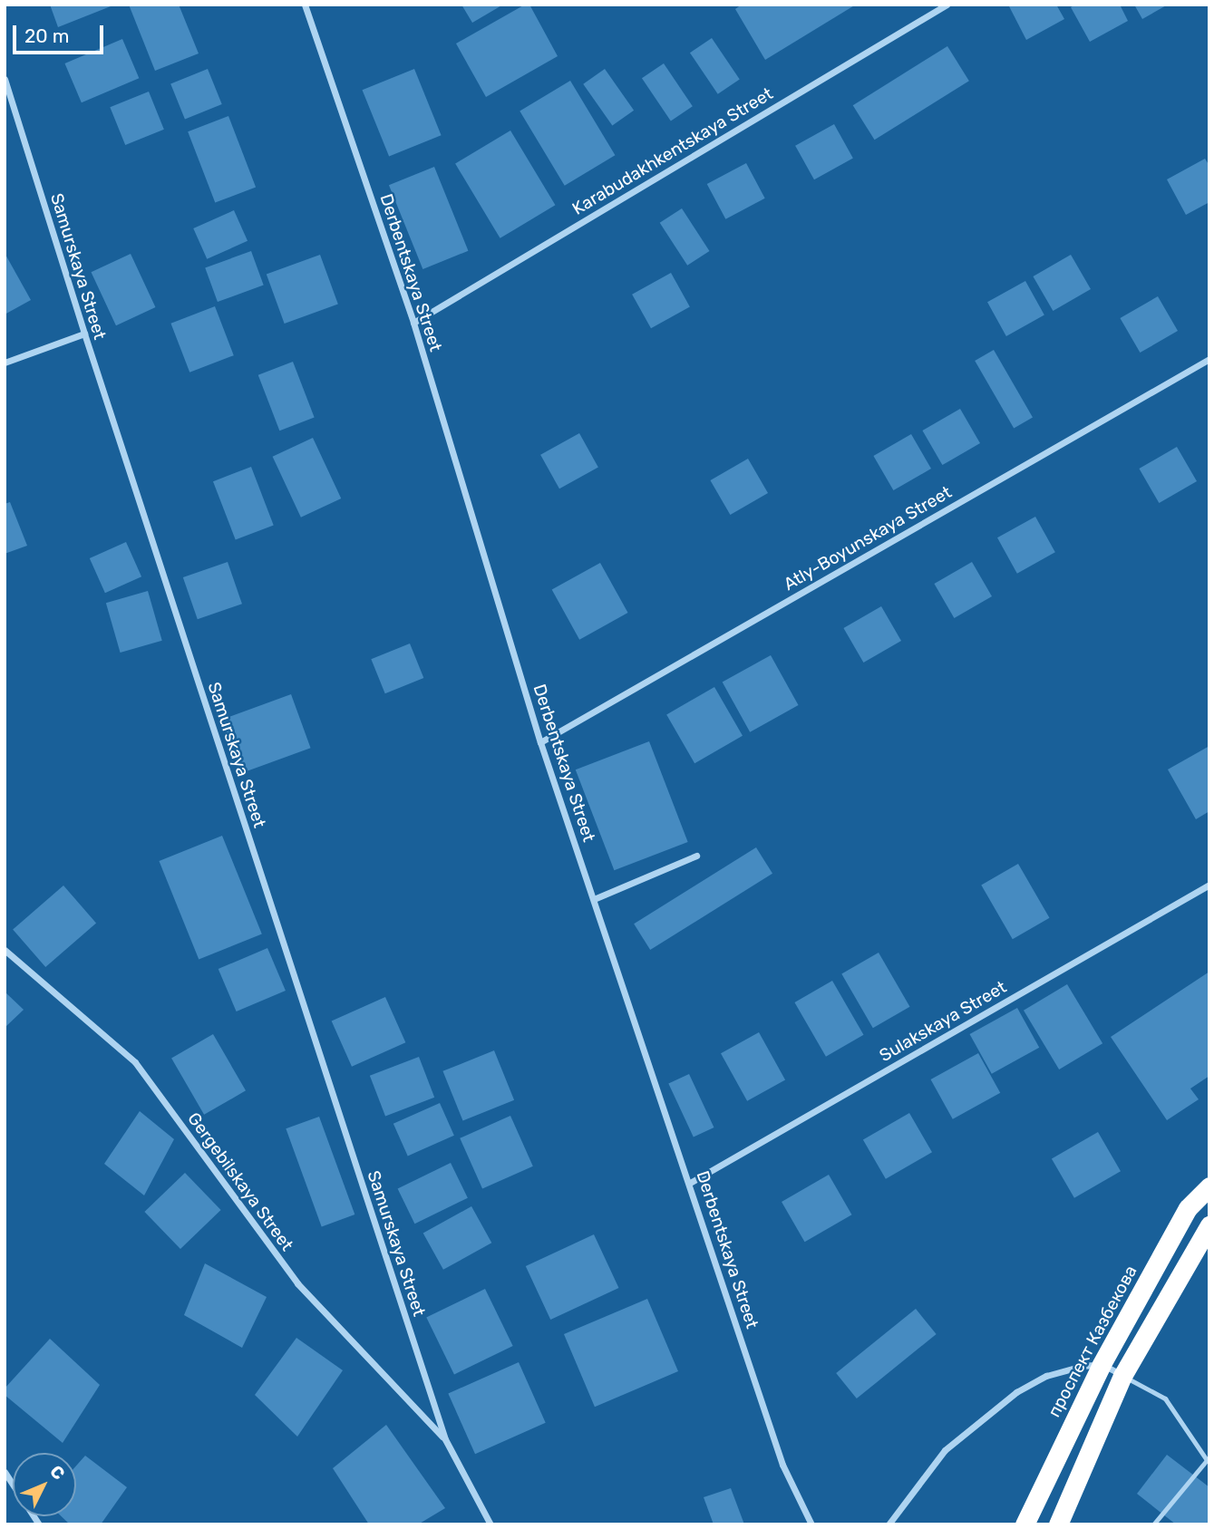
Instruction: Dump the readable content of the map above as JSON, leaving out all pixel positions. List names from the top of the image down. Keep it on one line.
{"streets":{"highway":["проспект Казбекова"],"street":["Karabudakhkentskaya Street","Samurskaya Street","Derbentskaya Street","Atly-Boyunskaya Street","Sulakskaya Street","Gergebilskaya Street"]},"crossings":[["Karabudakhkentskaya Street","Derbentskaya Street"],["Samurskaya Street","Gergebilskaya Street"],["Derbentskaya Street","Atly-Boyunskaya Street"],["Derbentskaya Street","Sulakskaya Street"]],"scale_bar":"20 m","north":"top right"}
